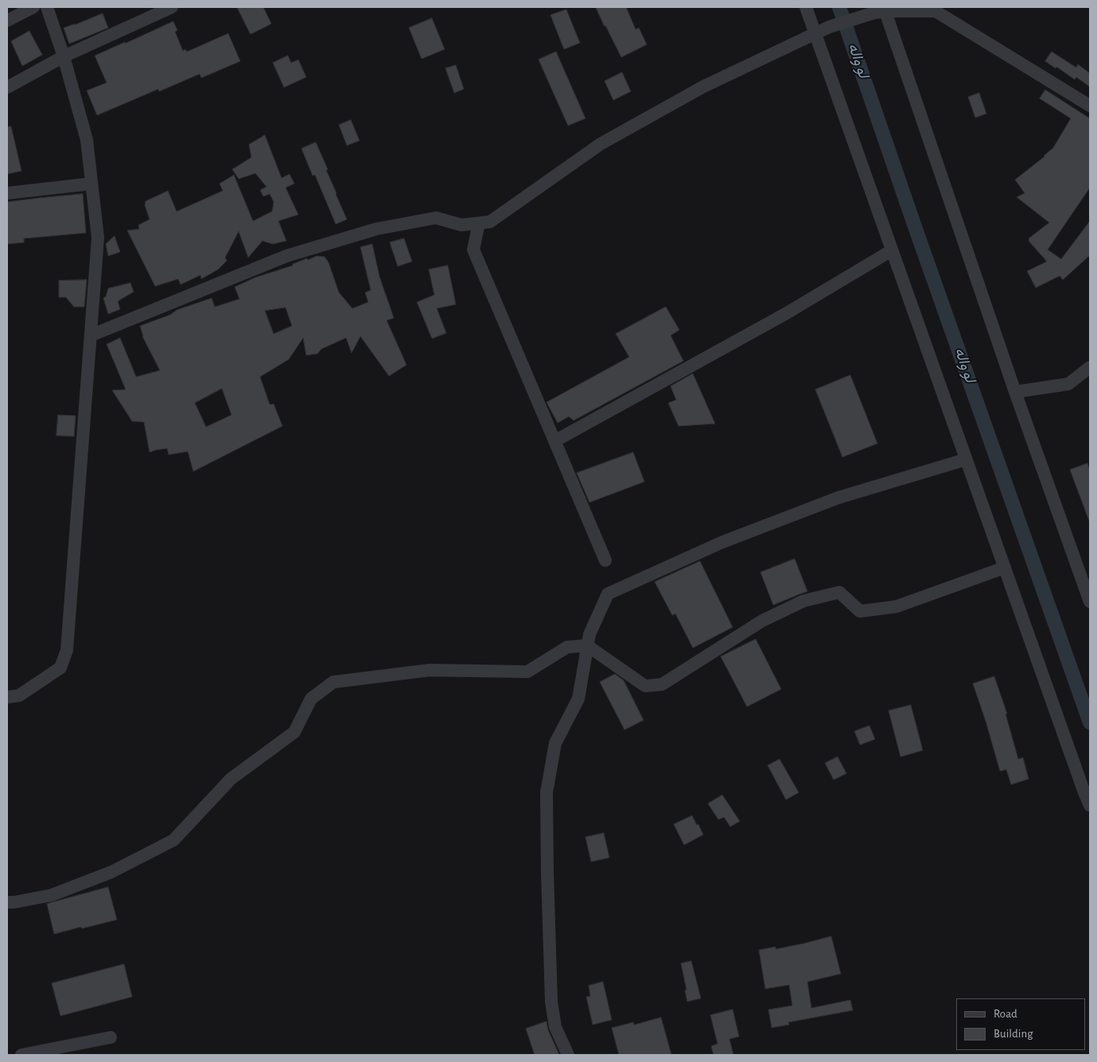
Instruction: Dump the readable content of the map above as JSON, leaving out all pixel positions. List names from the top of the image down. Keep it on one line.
{"water":["لو واله"],"legend":["Road","Building"]}
